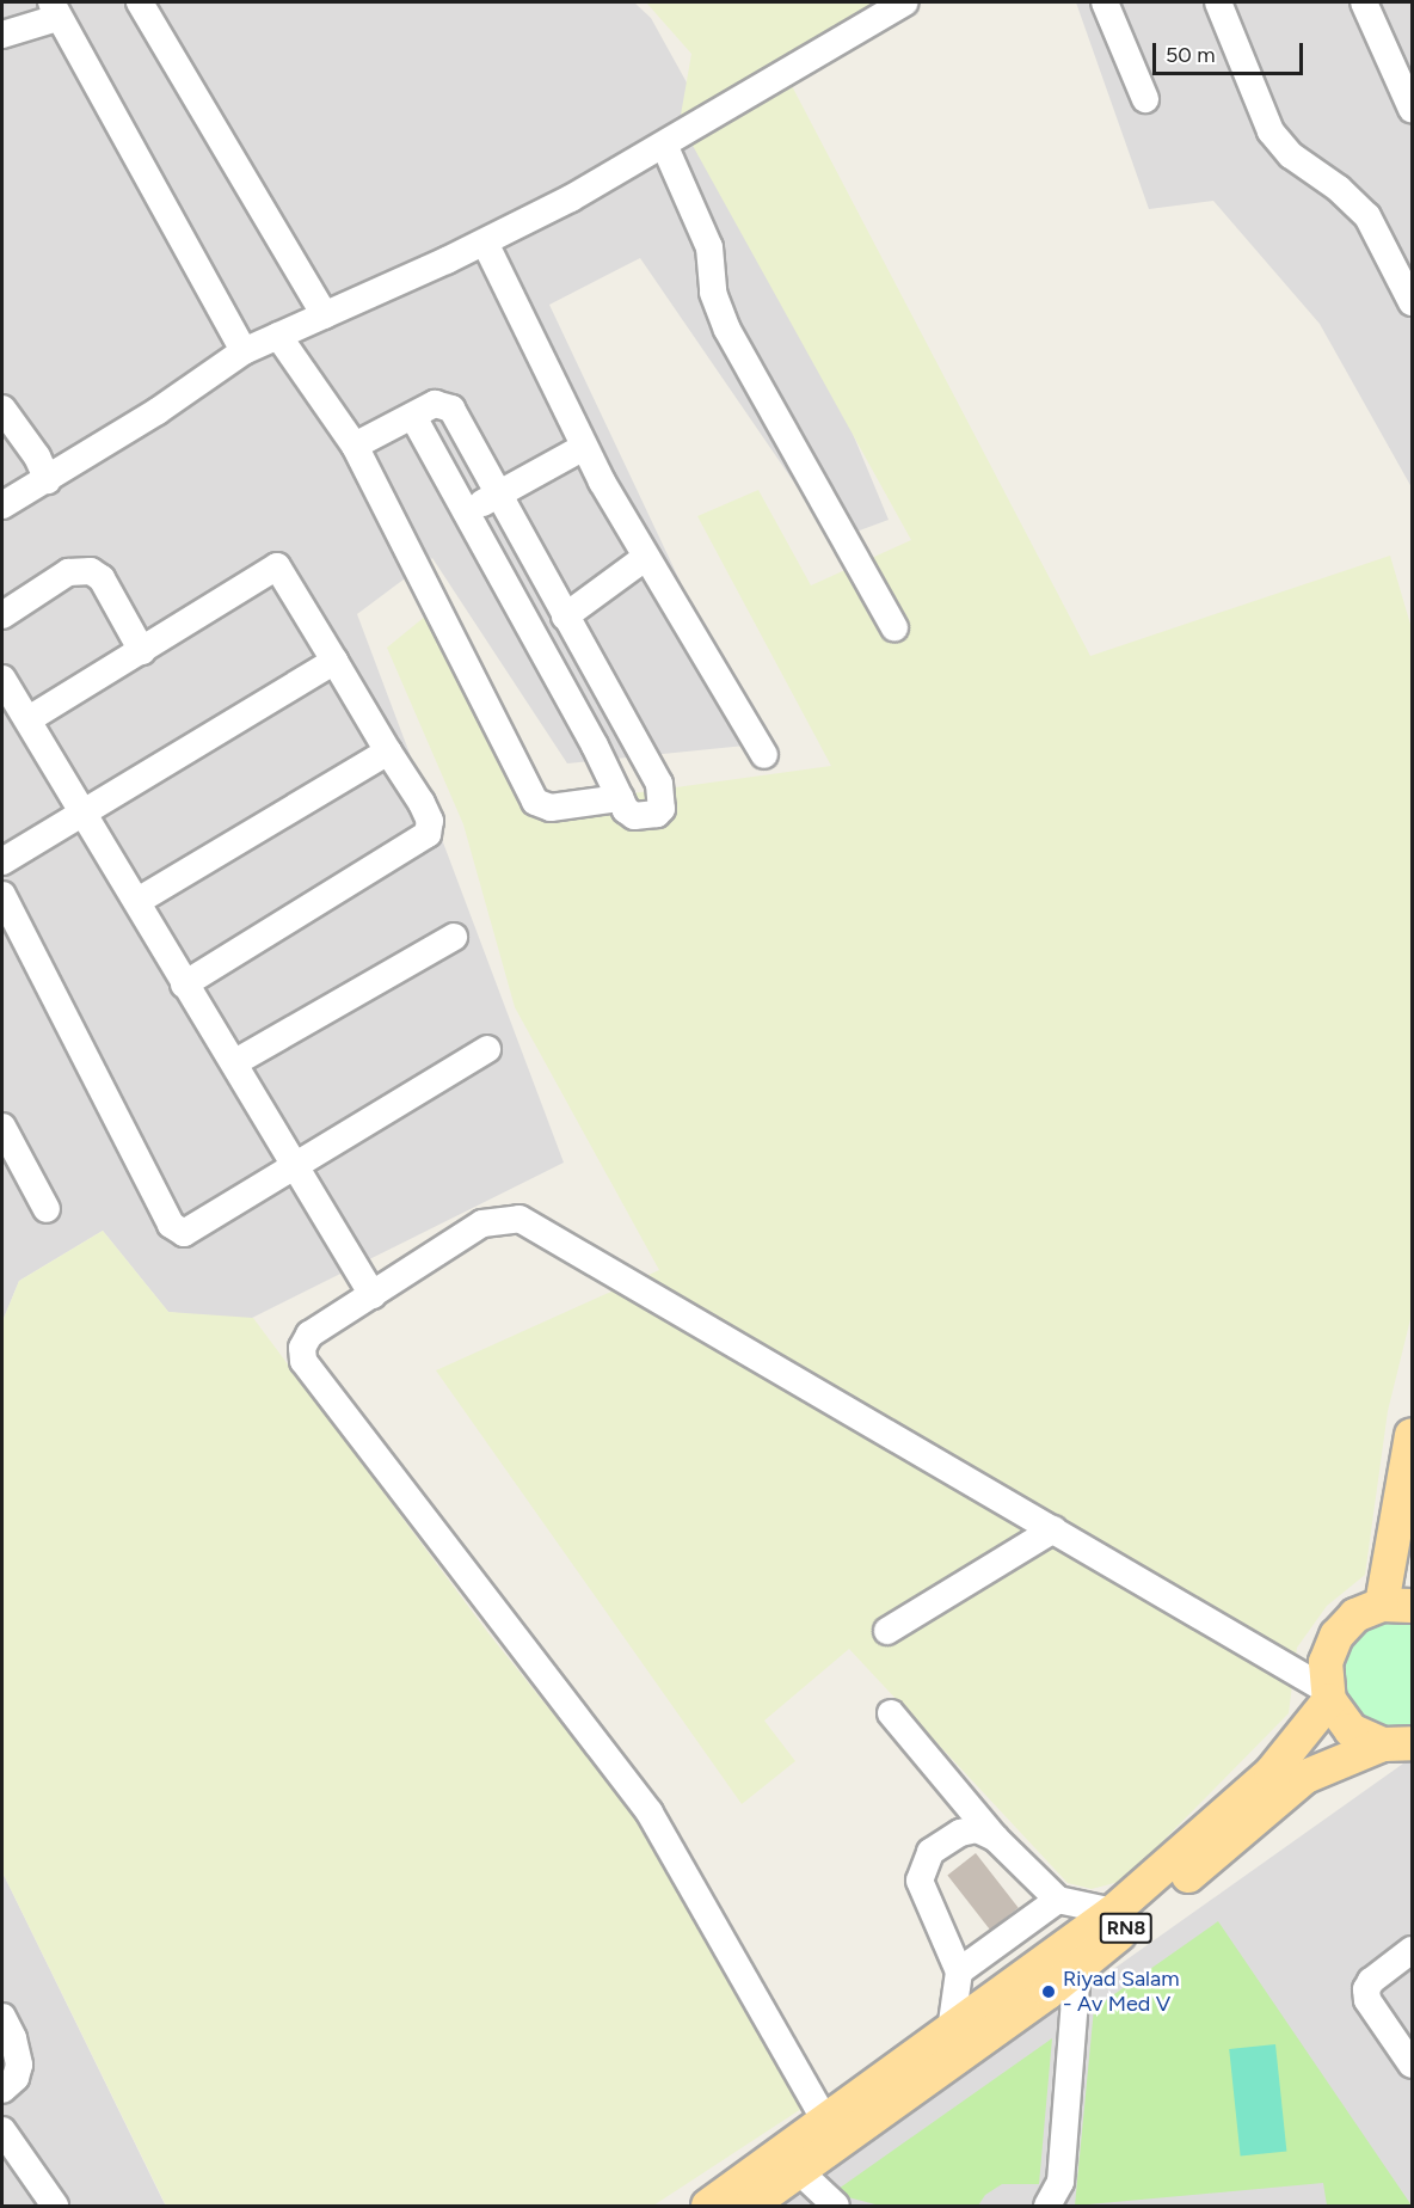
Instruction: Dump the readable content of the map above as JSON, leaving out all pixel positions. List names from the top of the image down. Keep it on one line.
{"streets":{"main road":["RN8"]},"places":["Riyad Salam - Av Med V"],"scale_bar":"50 m"}
